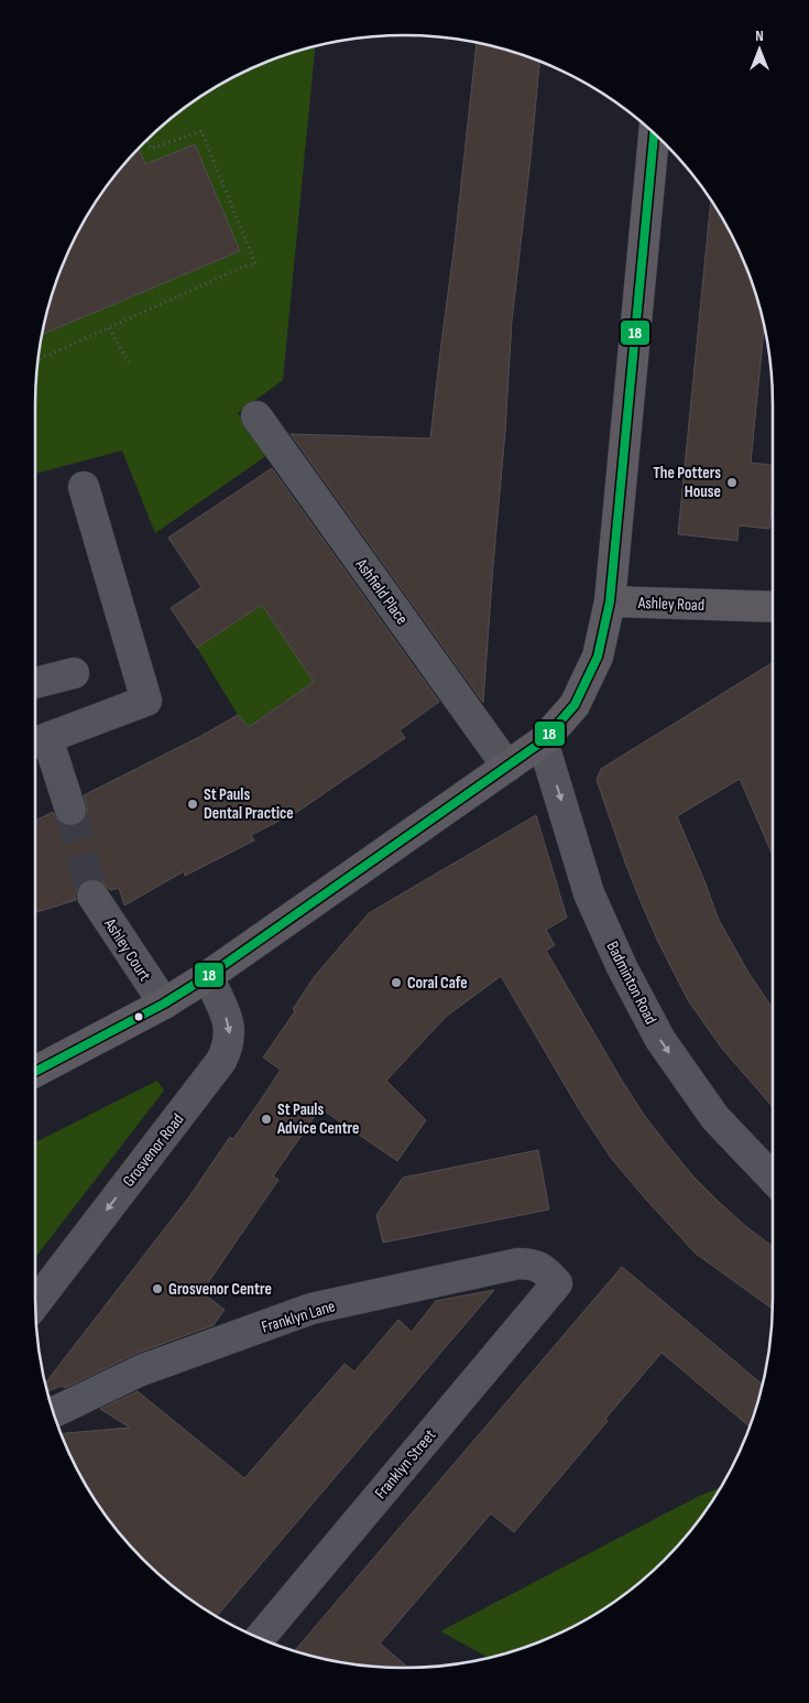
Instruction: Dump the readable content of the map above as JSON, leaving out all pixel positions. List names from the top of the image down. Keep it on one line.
{"streets":{"main road":["Ashley Road"],"street":["Ashfield Place","Ashley Court","Badminton Road","Grosvenor Road","Franklyn Lane","Franklyn Street"]},"crossings":[["Franklyn Lane","Franklyn Street"]],"one_way":["Badminton Road","Grosvenor Road"],"places":["The Potters House","St Pauls Dental Practice","Coral Cafe","St Pauls Advice Centre","Grosvenor Centre"],"lines":["transit line 18"],"north":"top"}
